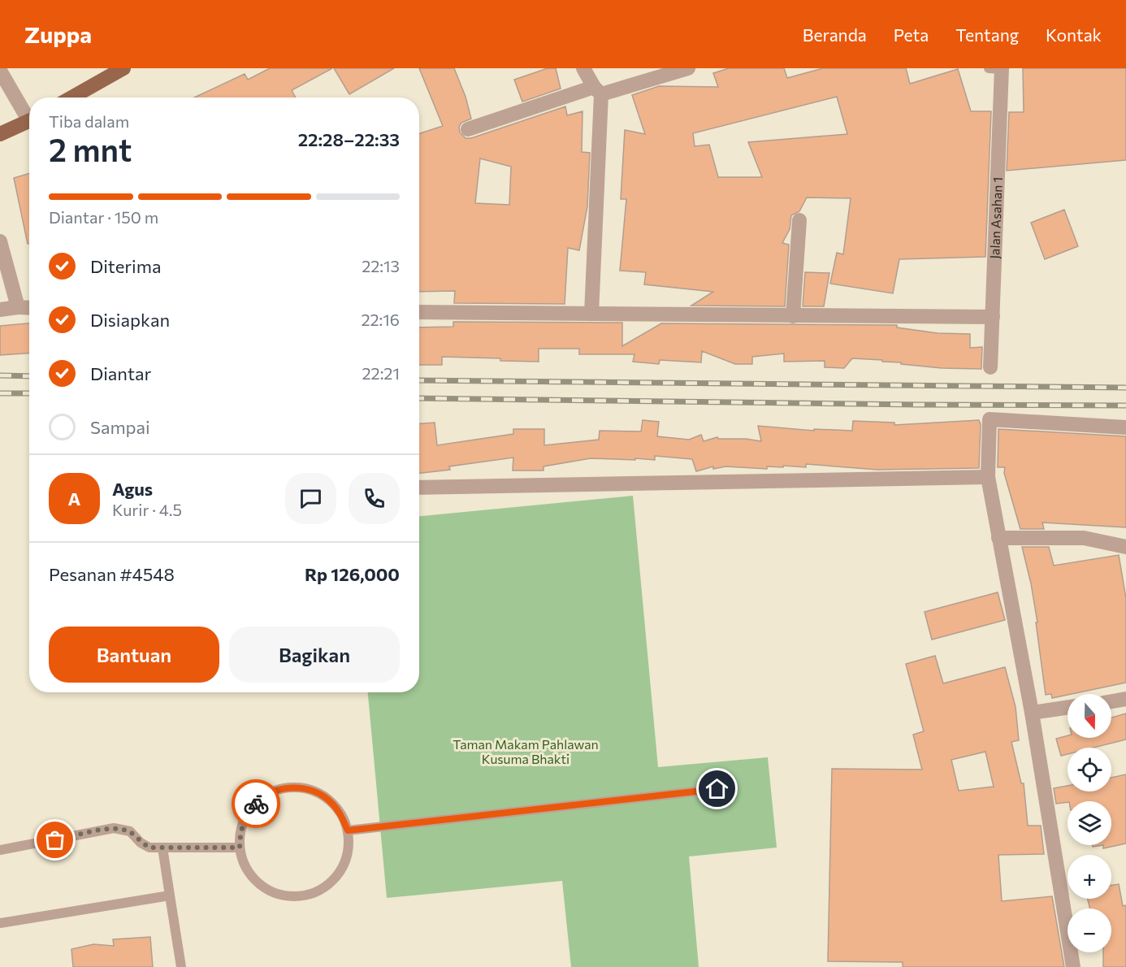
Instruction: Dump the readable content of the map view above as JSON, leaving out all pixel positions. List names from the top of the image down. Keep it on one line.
{"streets":{"street":["Jalan Asahan 1"]},"parks":["Taman Makam Pahlawan Kusuma Bhakti"],"north":"bottom","page":{"header":"Zuppa","nav":["Beranda","Peta","Tentang","Kontak"],"heading":["2 mnt","Tiba dalam","22:28–22:33"],"panel":["Agus","Kurir · 4.5","Pesanan #4548","Rp 126,000"],"bar":"Diantar · 150 m","list":[["Diterima","22:13"],["Disiapkan","22:16"],["Diantar","22:21"],"Sampai"],"round":"A","buttons":["Bantuan","Bagikan"],"map_buttons":["+","−"]}}
